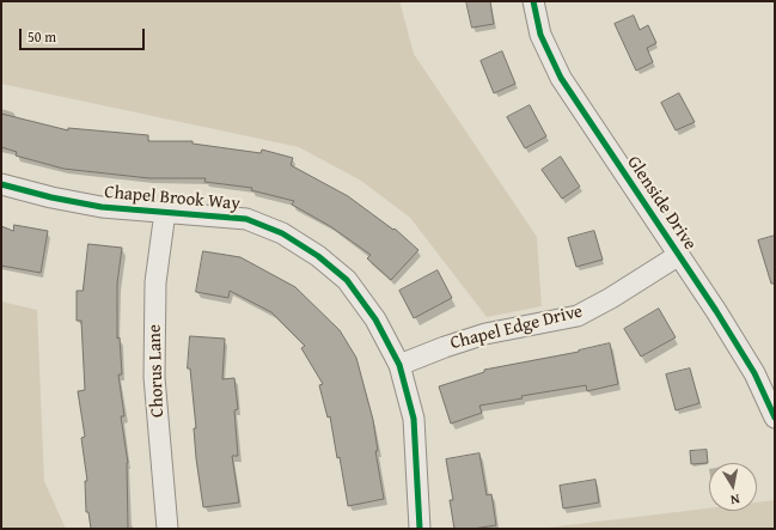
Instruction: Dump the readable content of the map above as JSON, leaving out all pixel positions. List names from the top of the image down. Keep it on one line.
{"streets":{"street":["Chapel Brook Way","Glenside Drive","Chapel Edge Drive","Chorus Lane"]},"crossings":[["Chapel Brook Way","Chapel Edge Drive"],["Chapel Brook Way","Chorus Lane"],["Glenside Drive","Chapel Edge Drive"]],"scale_bar":"50 m","north":"bottom"}
